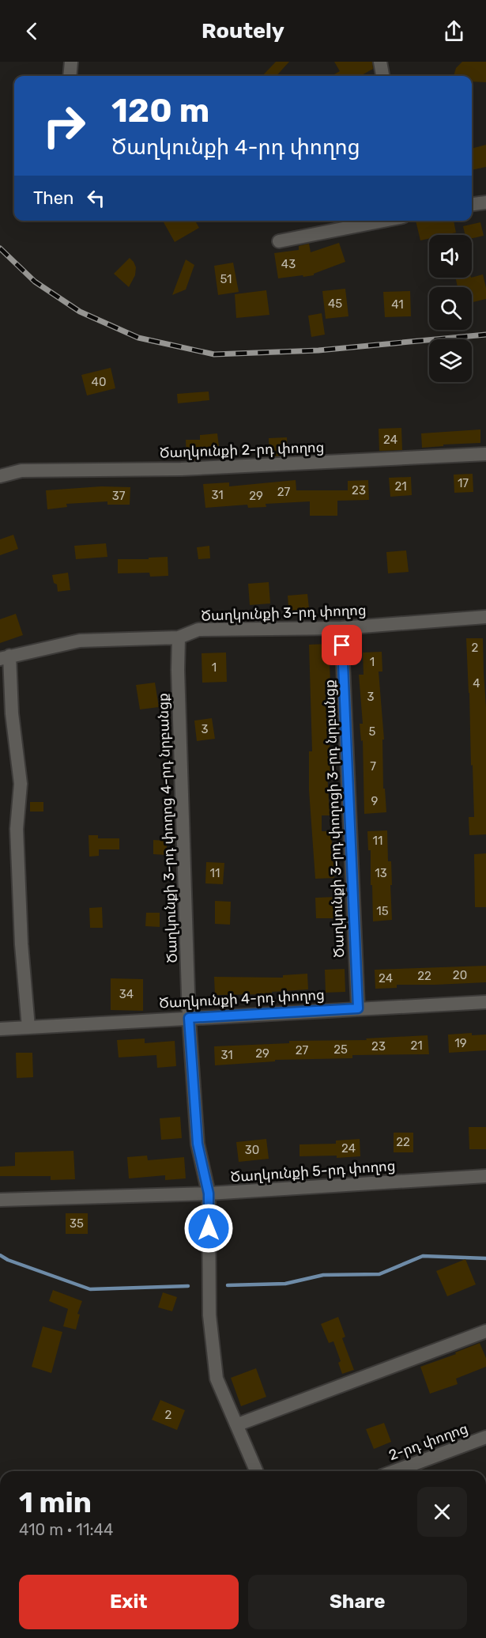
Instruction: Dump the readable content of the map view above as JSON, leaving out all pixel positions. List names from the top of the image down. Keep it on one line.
{"streets":{"street":["Ծաղկունքի 2-րդ փողոց","Ծաղկունքի 3-րդ փողոց","Ծաղկունքի 3-րդ փողոցի 3-րդ նրբանցք","Ծաղկունքի 3-րդ փողոց 4-րդ նրբանցք","Ծաղկունքի 4-րդ փողոց","Ծաղկունքի 5-րդ փողոց","2-րդ փողոց"]},"crossings":[["Ծաղկունքի 3-րդ փողոց","Ծաղկունքի 3-րդ փողոցի 3-րդ նրբանցք"],["Ծաղկունքի 3-րդ փողոց","Ծաղկունքի 3-րդ փողոց 4-րդ նրբանցք"],["Ծաղկունքի 3-րդ փողոցի 3-րդ նրբանցք","Ծաղկունքի 4-րդ փողոց"],["Ծաղկունքի 3-րդ փողոց 4-րդ նրբանցք","Ծաղկունքի 4-րդ փողոց"],["Ծաղկունքի 3-րդ փողոց 4-րդ նրբանցք","Ծաղկունքի 5-րդ փողոց"]],"house_numbers":["43","51","45","41","40","24","17","21","23","27","31","37","29","2","1","1","4","3","3","5","7","9","11","11","13","15","20","22","24","34","19","21","23","25","27","29","31","22","24","30","35","2"],"page":{"header":"Routely","turn":["120 m","Ծաղկունքի 4-րդ փողոց"],"then":"Then","heading":["1 min","410 m · 11:44"],"buttons":["Exit","Share"]}}
